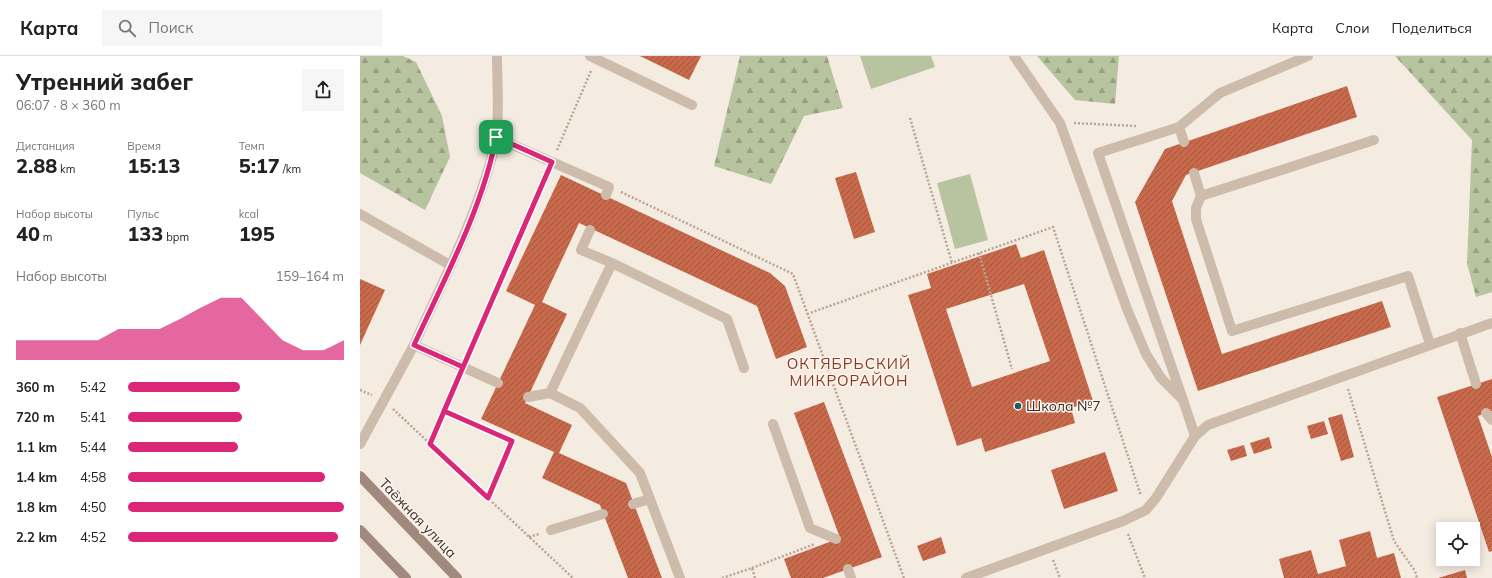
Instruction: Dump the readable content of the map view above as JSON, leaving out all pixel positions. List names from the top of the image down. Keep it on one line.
{"streets":{"street":["Таёжная улица"]},"districts":["ОКТЯБРЬСКИЙ МИКРОРАЙОН"],"places":["Школа №7"],"page":{"header":"Карта","search":"Поиск","nav":["Карта","Слои","Поделиться"],"heading":["Утренний забег","06:07 · 8 × 360 m"],"stats":[["Дистанция","2.88 km"],["Время","15:13"],["Темп","5:17 /km"],["Набор высоты","40 m"],["Пульс","133 bpm"],["kcal","195"]],"chart":["Набор высоты","159–164 m"],"list":[{"name":"360 m","note":"5:42"},{"name":"720 m","note":"5:41"},{"name":"1.1 km","note":"5:44"},{"name":"1.4 km","note":"4:58"},{"name":"1.8 km","note":"4:50"},{"name":"2.2 km","note":"4:52"}]}}
